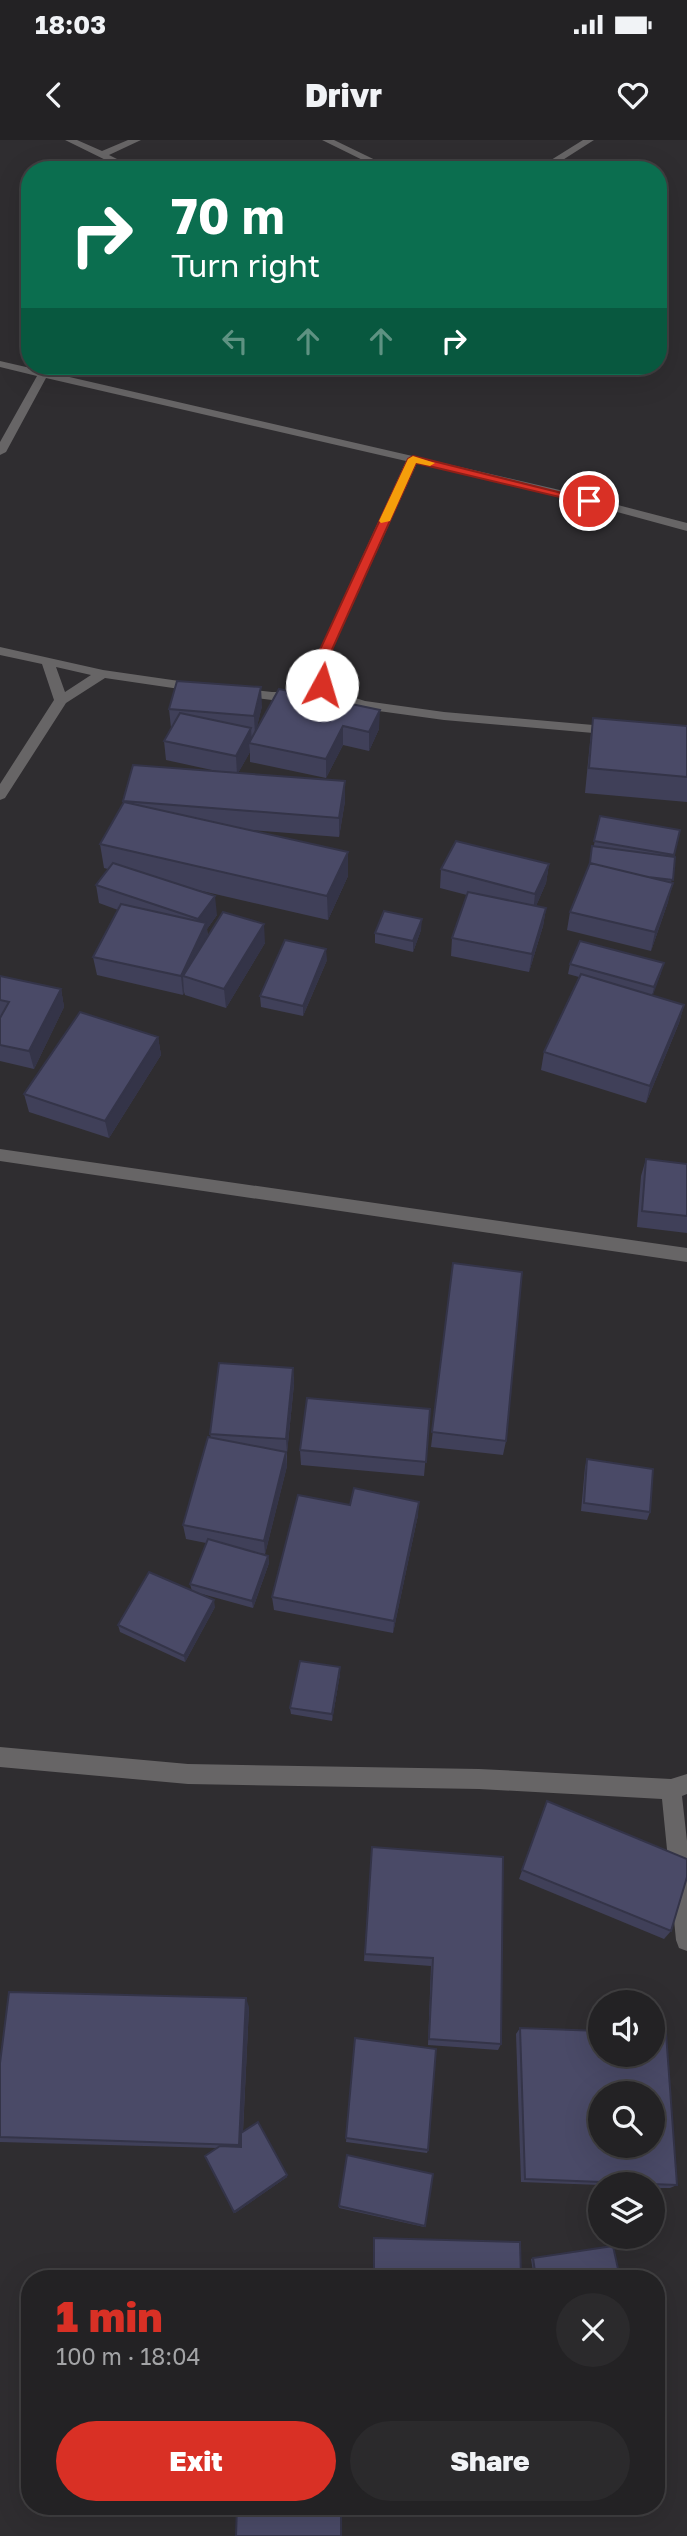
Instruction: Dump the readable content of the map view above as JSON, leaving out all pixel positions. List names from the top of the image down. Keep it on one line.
{"page":{"status":"18:03","header":"Drivr","turn":["70 m","Turn right"],"heading":["1 min","100 m · 18:04"],"buttons":["Exit","Share"]}}
